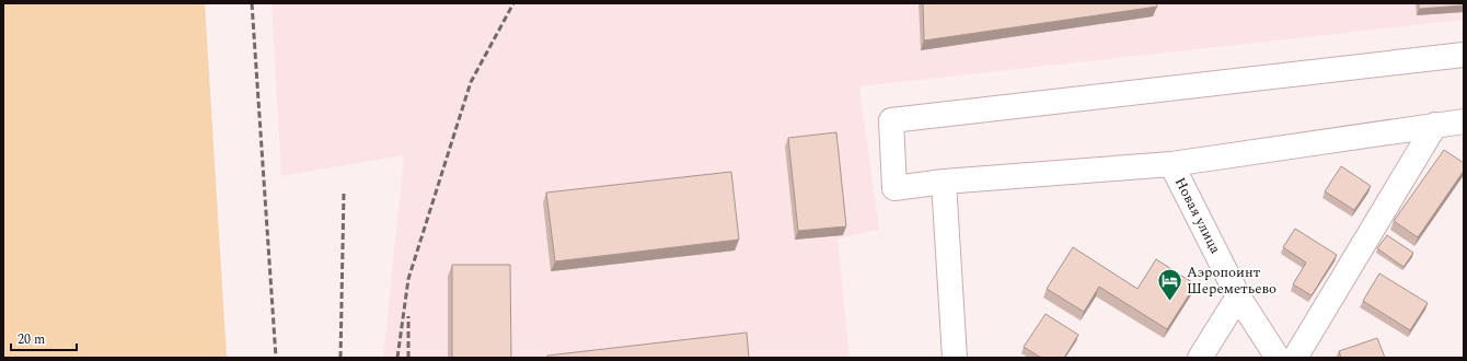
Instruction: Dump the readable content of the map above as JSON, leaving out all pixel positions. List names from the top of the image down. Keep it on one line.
{"streets":{"street":["Новая улица"]},"places":{"hotel":["Аэропоинт Шереметьево"]},"scale_bar":"20 m"}
